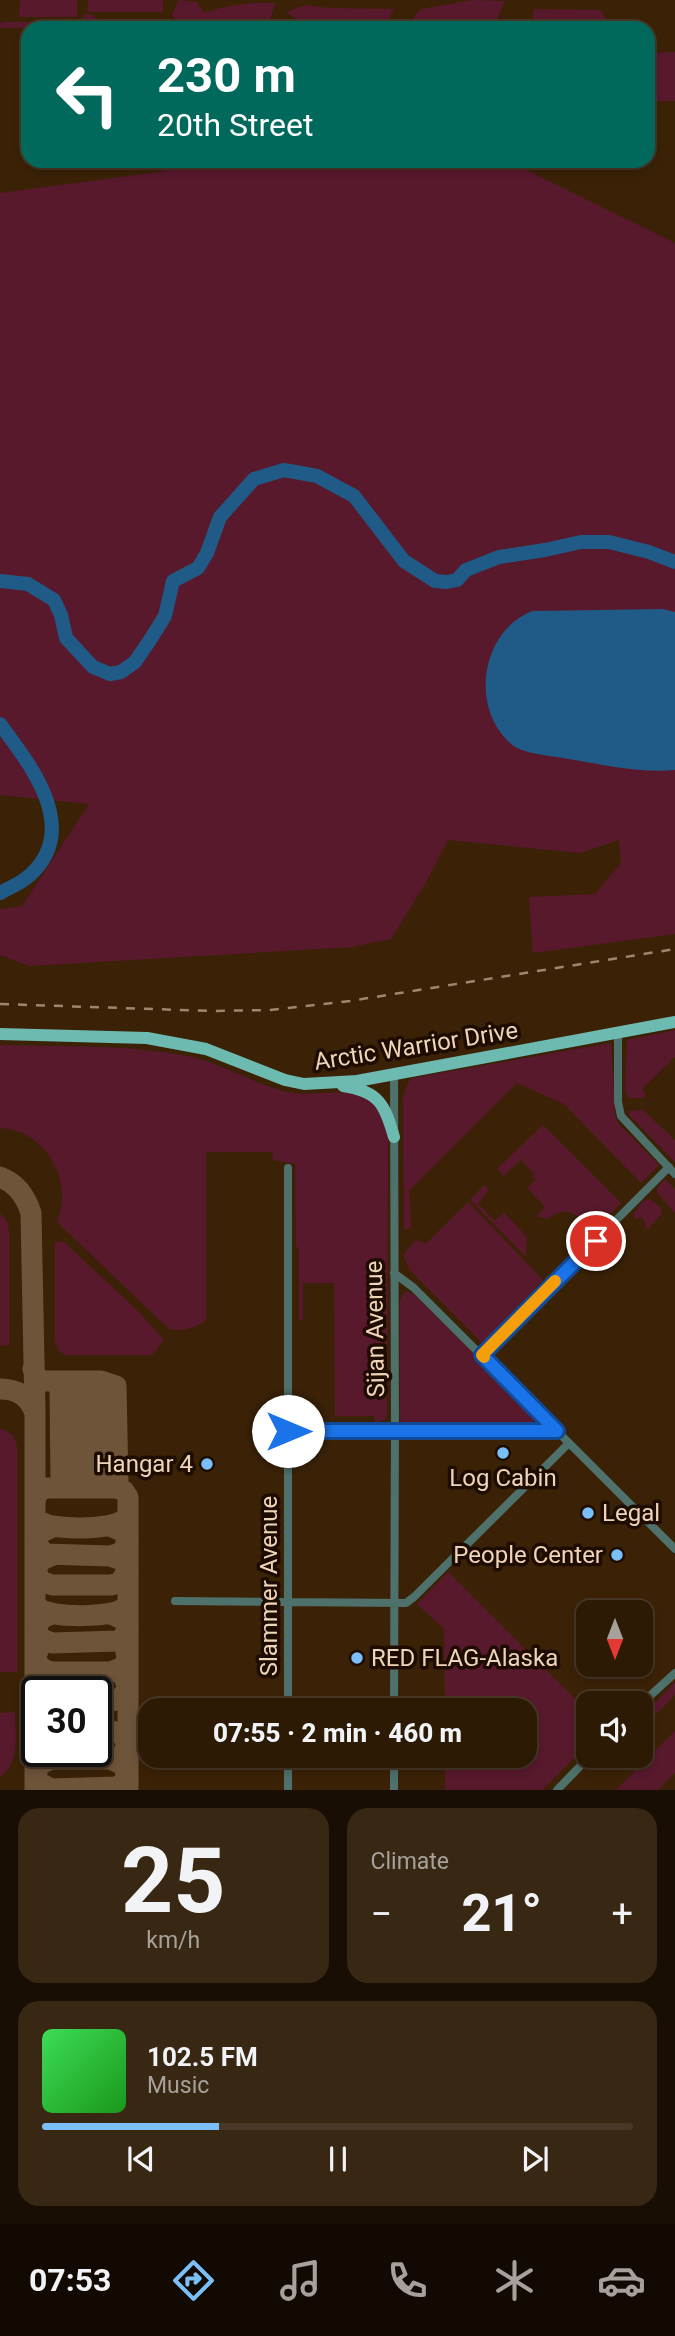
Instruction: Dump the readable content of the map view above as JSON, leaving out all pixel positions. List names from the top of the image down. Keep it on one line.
{"streets":{"main road":["Arctic Warrior Drive"],"street":["Sijan Avenue","Slammer Avenue"]},"crossings":[["Arctic Warrior Drive","Sijan Avenue"]],"places":["Log Cabin","Hangar 4","Legal","People Center","RED FLAG-Alaska"],"north":"bottom","page":{"turn":["230 m","20th Street"],"limit":"30","trip":"07:55 · 2 min · 460 m","tile":[["25","km/h"],"Climate"],"heat":["−","21°","+"],"song":["102.5 FM","Music"],"tabs":"07:53"}}
